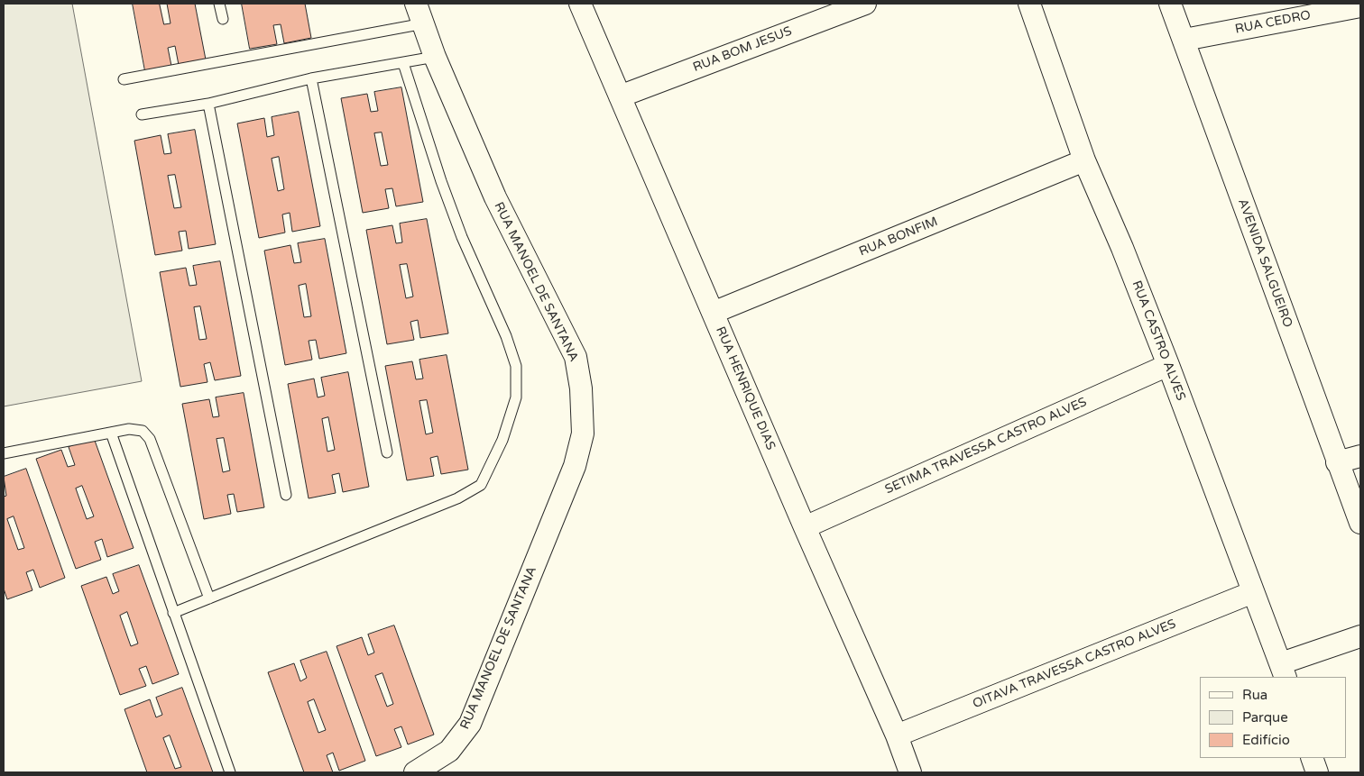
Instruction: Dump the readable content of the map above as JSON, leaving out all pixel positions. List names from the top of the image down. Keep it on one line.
{"streets":{"street":["RUA CEDRO","RUA BOM JESUS","RUA BONFIM","AVENIDA SALGUEIRO","RUA MANOEL DE SANTANA","RUA CASTRO ALVES","RUA HENRIQUE DIAS","SETIMA TRAVESSA CASTRO ALVES","OITAVA TRAVESSA CASTRO ALVES"]},"crossings":[["RUA CEDRO","AVENIDA SALGUEIRO"],["RUA BOM JESUS","RUA HENRIQUE DIAS"],["RUA BONFIM","RUA CASTRO ALVES"],["RUA BONFIM","RUA HENRIQUE DIAS"],["RUA CASTRO ALVES","SETIMA TRAVESSA CASTRO ALVES"],["RUA CASTRO ALVES","OITAVA TRAVESSA CASTRO ALVES"],["RUA HENRIQUE DIAS","SETIMA TRAVESSA CASTRO ALVES"],["RUA HENRIQUE DIAS","OITAVA TRAVESSA CASTRO ALVES"]],"legend":["Rua","Parque","Edifício"]}
